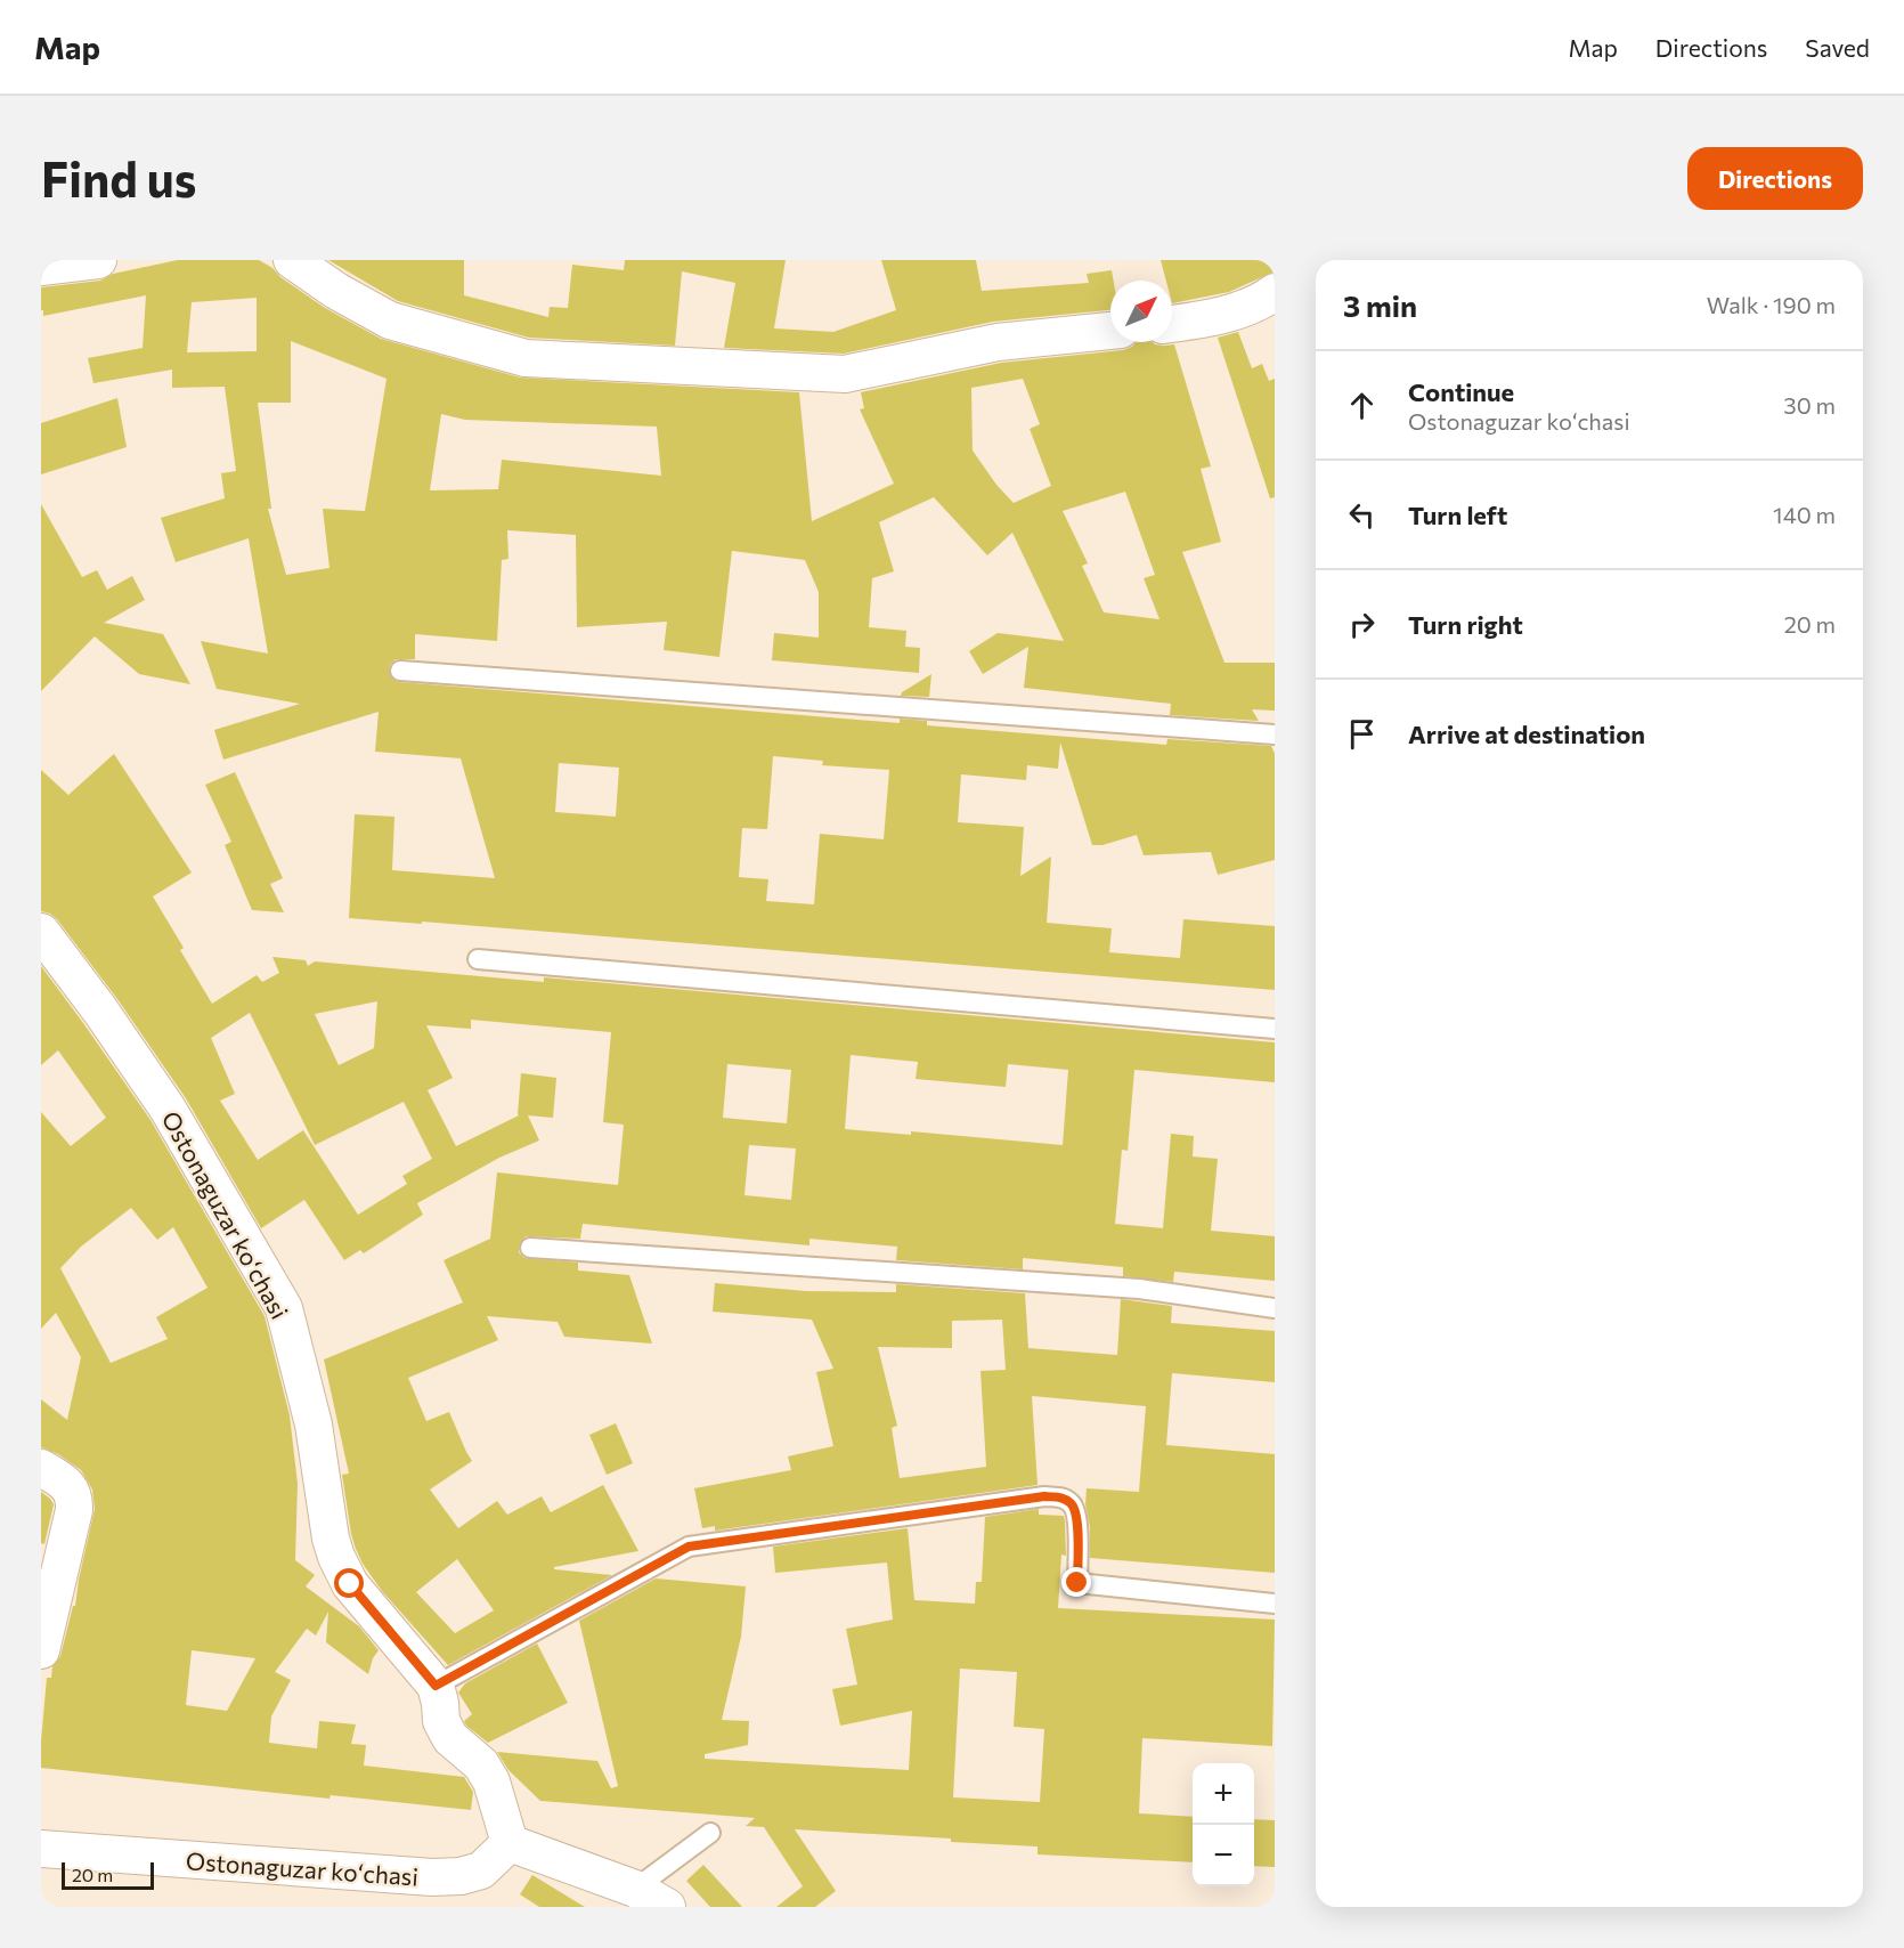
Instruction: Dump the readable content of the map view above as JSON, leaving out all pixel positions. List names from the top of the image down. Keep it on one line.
{"streets":{"street":["Ostonaguzar koʻchasi"]},"scale_bar":"20 m","north":"top right","page":{"header":"Map","nav":["Map","Directions","Saved"],"buttons":"Directions","title":"Find us","heading":["3 min","Walk · 190 m"],"list":[["Continue","Ostonaguzar koʻchasi","30 m"],["Turn left","140 m"],["Turn right","20 m"],"Arrive at destination"],"map_buttons":["+","−"],"scale":"20 m"}}
